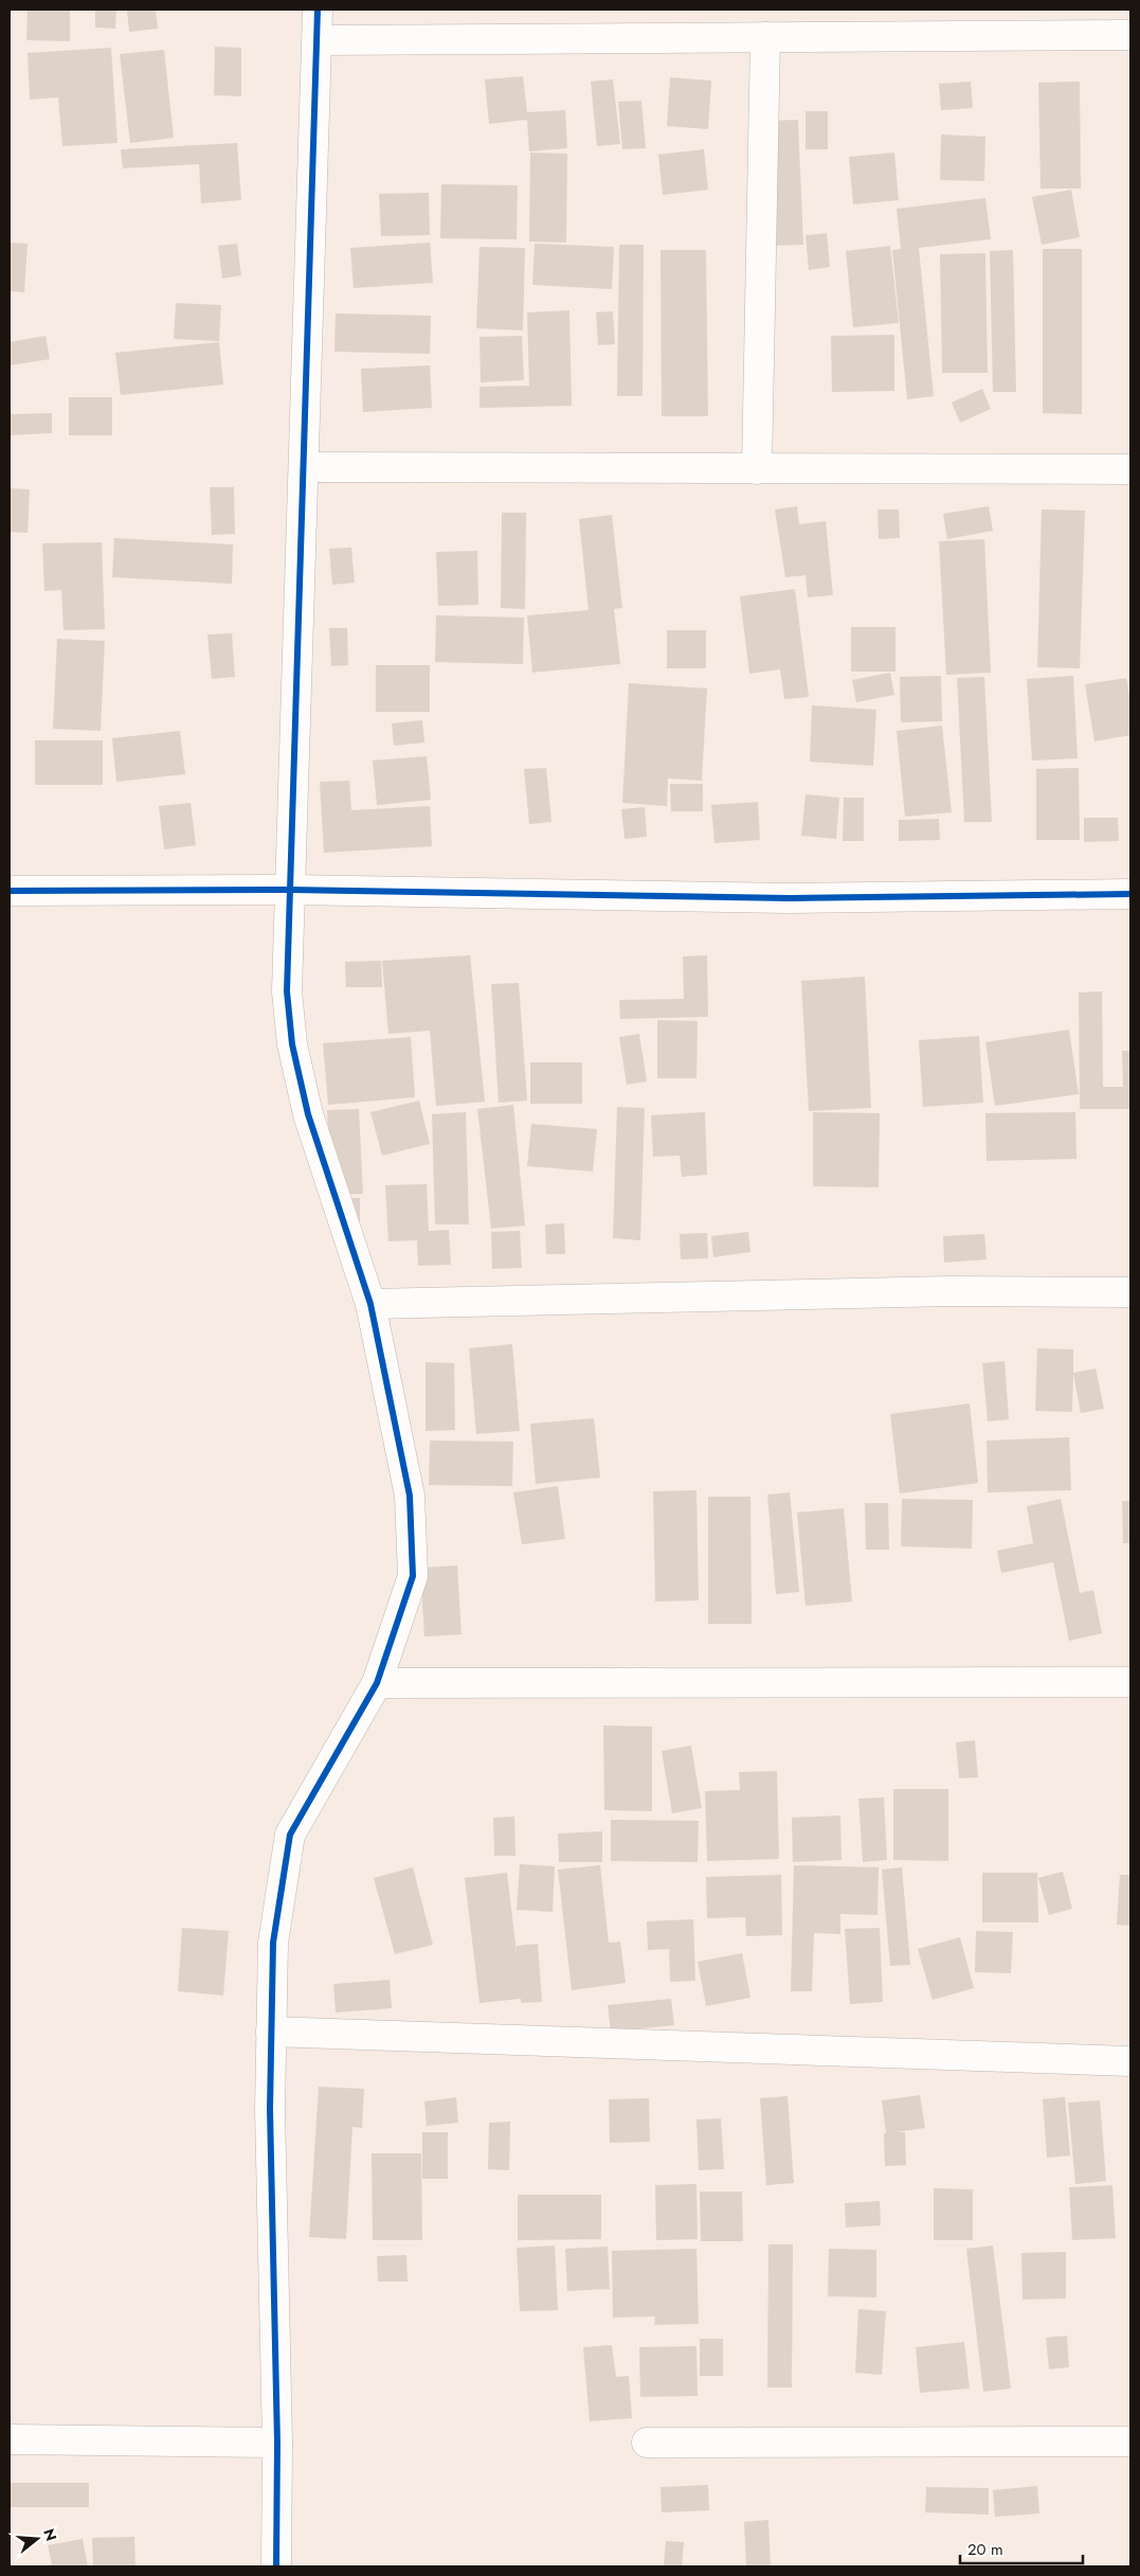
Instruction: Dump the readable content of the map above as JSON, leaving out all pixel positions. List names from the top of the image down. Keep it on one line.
{"scale_bar":"20 m","north":"right"}
